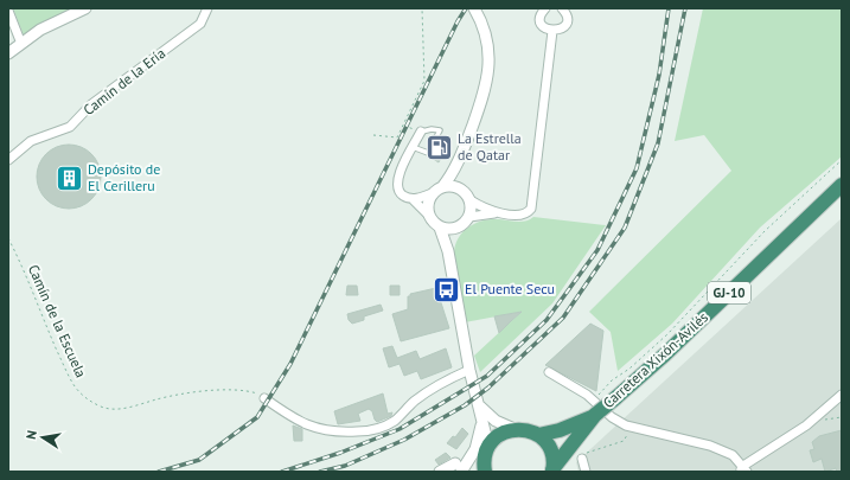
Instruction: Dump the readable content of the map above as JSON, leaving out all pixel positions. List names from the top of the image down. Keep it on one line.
{"streets":{"highway":["GJ-10","Carretera Xixón-Avilés"],"street":["Camín de la Ería"],"path":["Camín de la Escuela"]},"crossings":[["GJ-10","Carretera Xixón-Avilés"]],"places":{"fuel station":["La Estrella de Qatar"],"building":["Depósito de El Cerilleru"],"bus stop":["El Puente Secu"]},"north":"left"}
